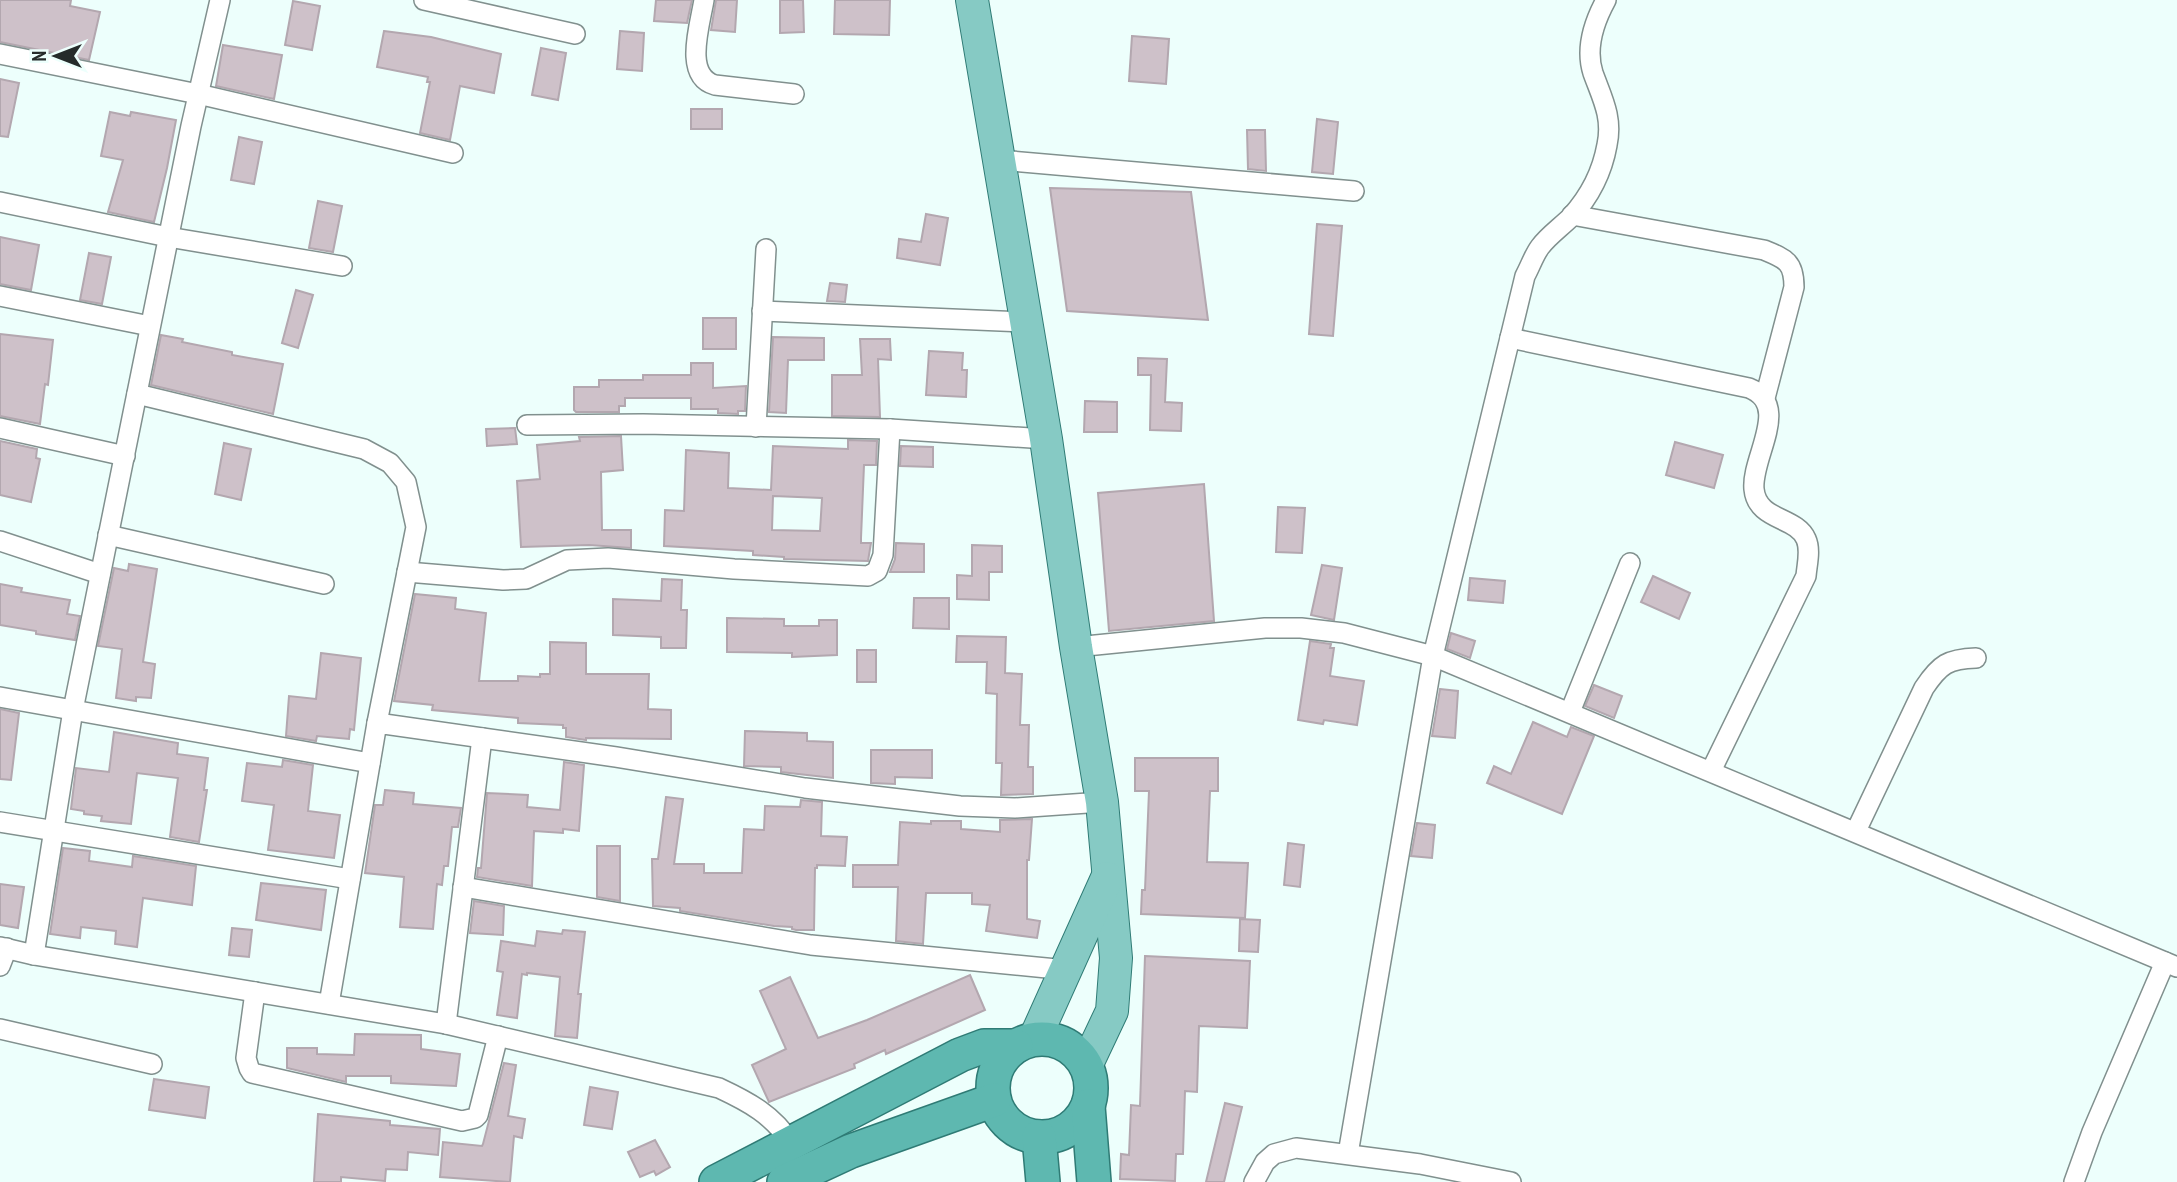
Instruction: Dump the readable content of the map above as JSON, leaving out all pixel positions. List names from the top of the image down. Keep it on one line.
{"north":"left"}
